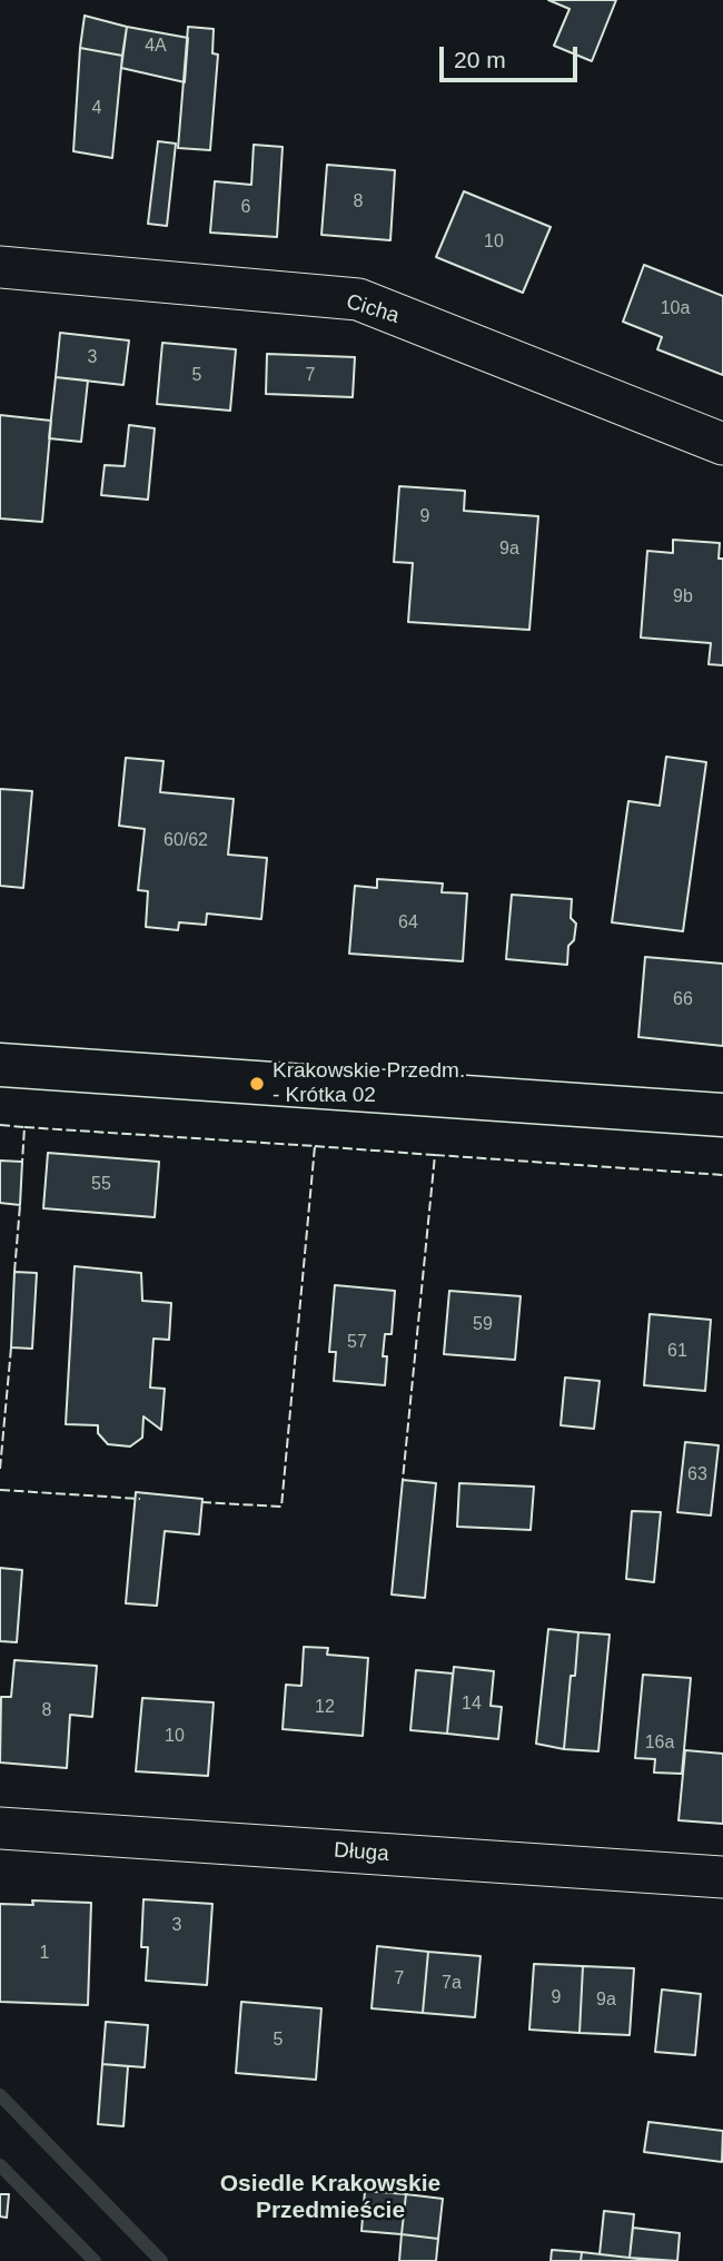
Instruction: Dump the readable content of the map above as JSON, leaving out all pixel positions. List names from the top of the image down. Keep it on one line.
{"streets":{"street":["Cicha","Długa"]},"districts":["Osiedle Krakowskie Przedmieście"],"places":["Krakowskie Przedm. - Krótka 02"],"house_numbers":["4A","4","8","6","10","10a","3","5","7","9","9a","9b","60/62","64","66","55","59","57","61","63","14","12","8","10","16a","3","1","7","7a","9","9a","5"],"scale_bar":"20 m"}
